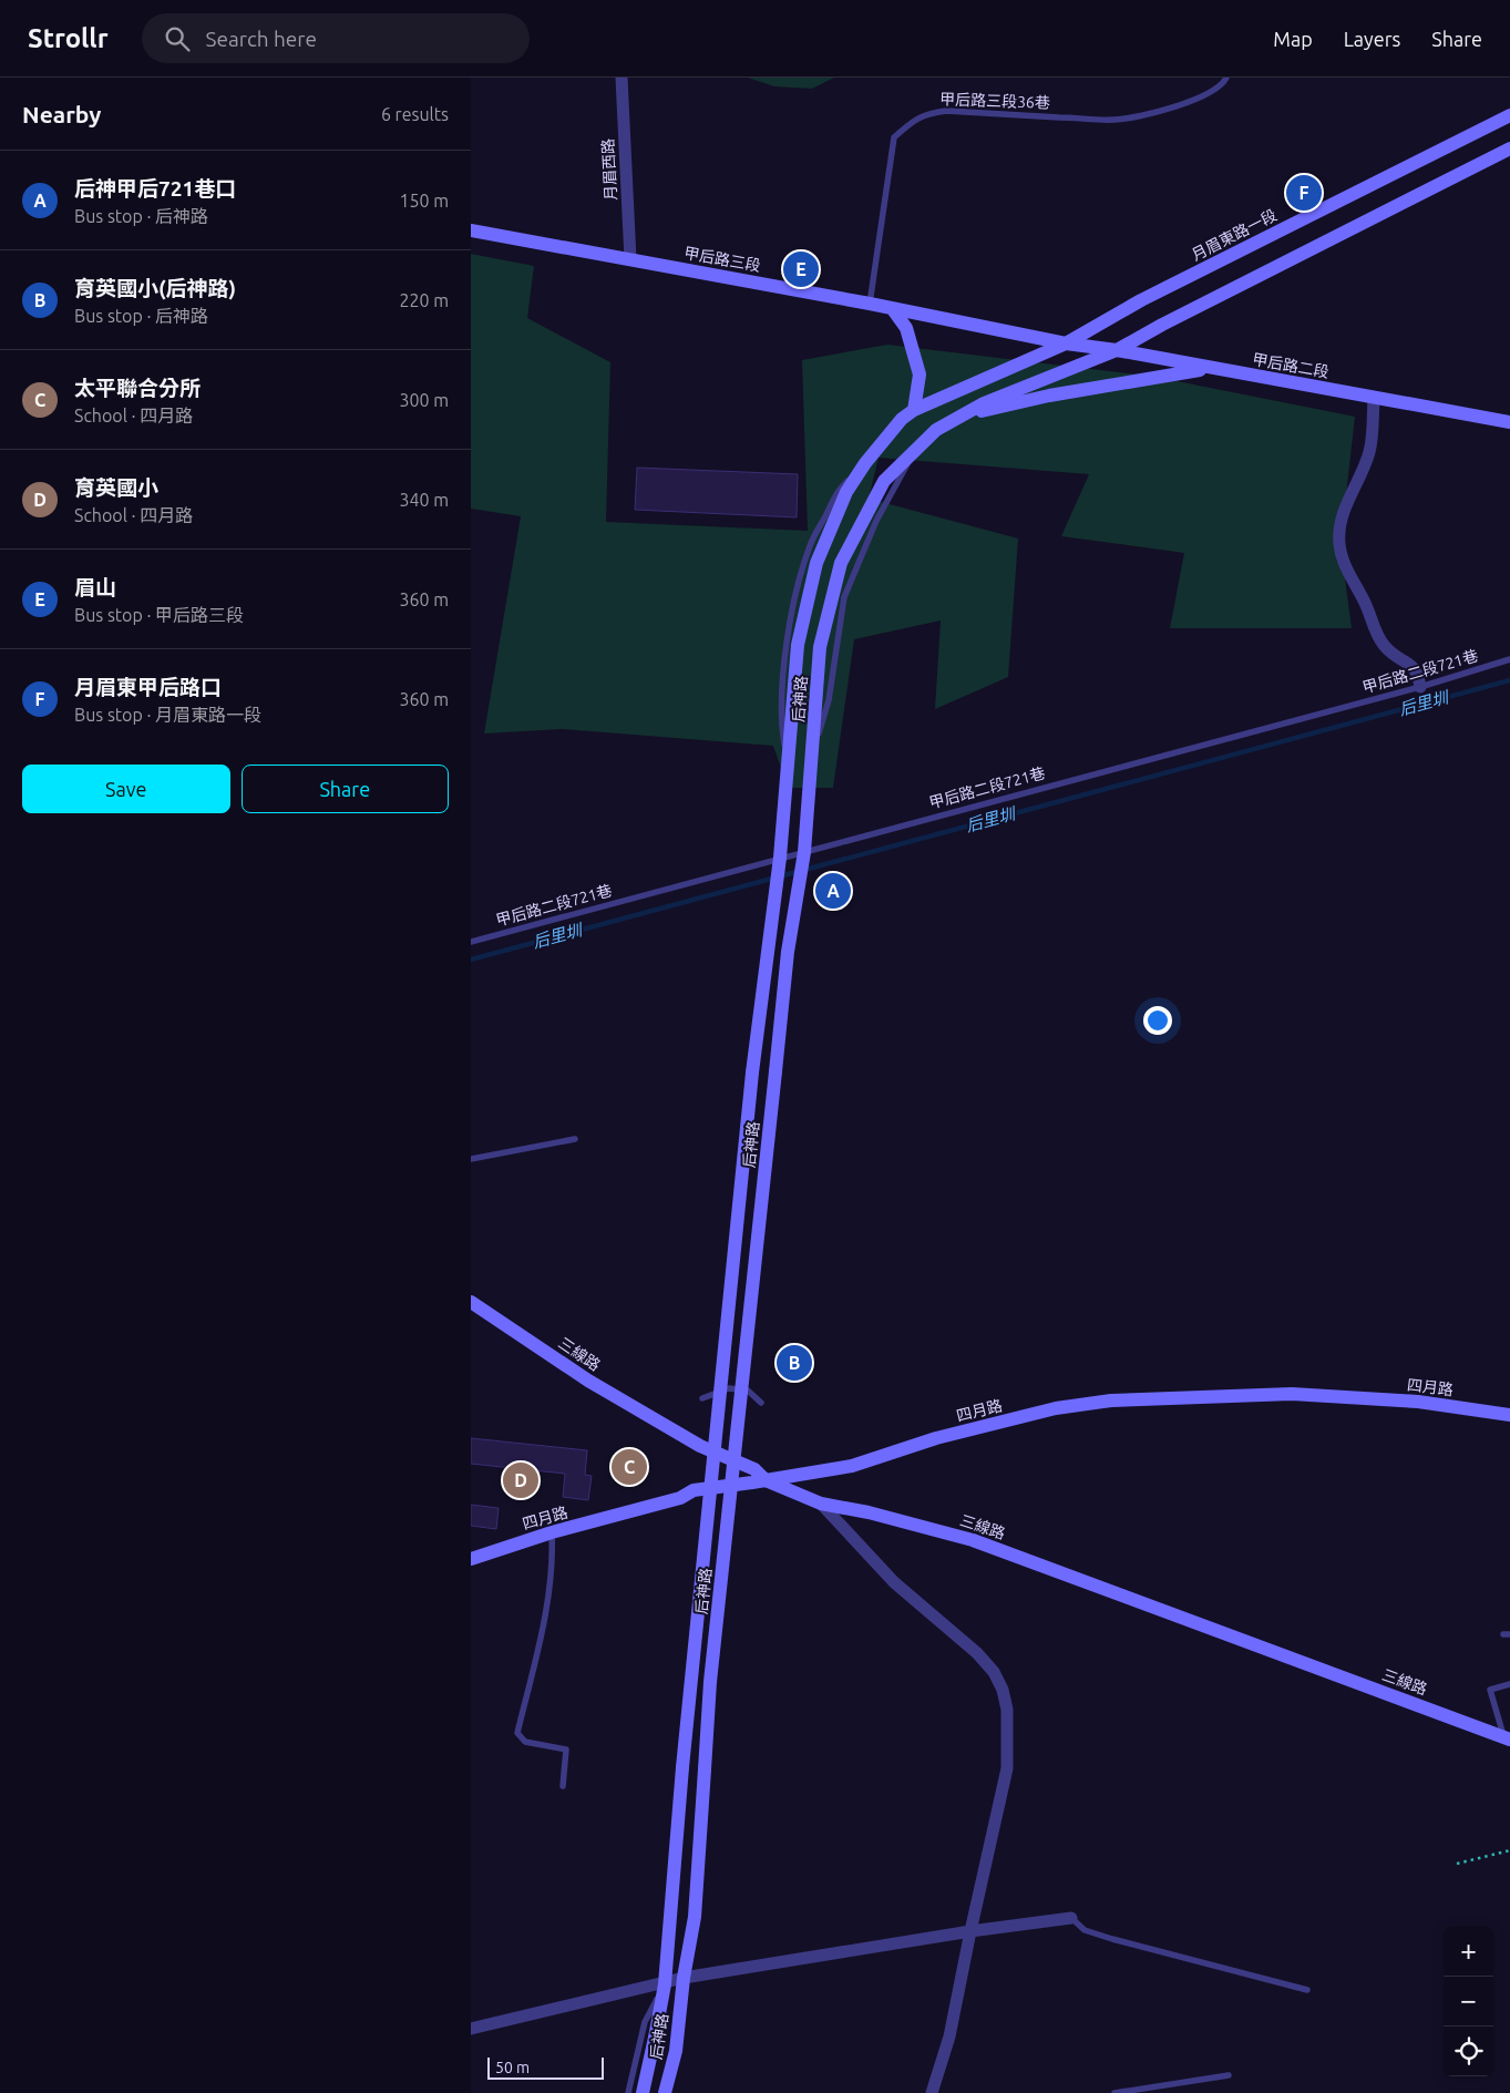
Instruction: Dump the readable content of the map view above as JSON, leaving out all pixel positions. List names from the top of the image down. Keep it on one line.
{"streets":{"street":["月眉西路","月眉東路一段","甲后路三段","甲后路二段","后神路","三線路","四月路"],"lane":["甲后路三段36巷","甲后路二段721巷"]},"crossings":[["甲后路三段36巷","甲后路三段"],["月眉西路","甲后路三段"],["月眉東路一段","甲后路三段"],["月眉東路一段","甲后路二段"],["月眉東路一段","后神路"],["甲后路三段","甲后路二段"],["甲后路三段","后神路"],["甲后路二段","后神路"],["甲后路二段721巷","后神路"],["三線路","四月路"]],"water":["后里圳"],"scale_bar":"50 m","page":{"header":"Strollr","search":"Search here","nav":["Map","Layers","Share"],"heading":["Nearby","6 results"],"list":[{"mark":"A","name":"后神甲后721巷口","note":"Bus stop · 后神路","value":"150 m"},{"mark":"B","name":"育英國小(后神路)","note":"Bus stop · 后神路","value":"220 m"},{"mark":"C","name":"太平聯合分所","note":"School · 四月路","value":"300 m"},{"mark":"D","name":"育英國小","note":"School · 四月路","value":"340 m"},{"mark":"E","name":"眉山","note":"Bus stop · 甲后路三段","value":"360 m"},{"mark":"F","name":"月眉東甲后路口","note":"Bus stop · 月眉東路一段","value":"360 m"}],"pins":["F","E","A","B","C","D"],"buttons":["Save","Share"],"map_buttons":["+","−"],"scale":"50 m"}}
